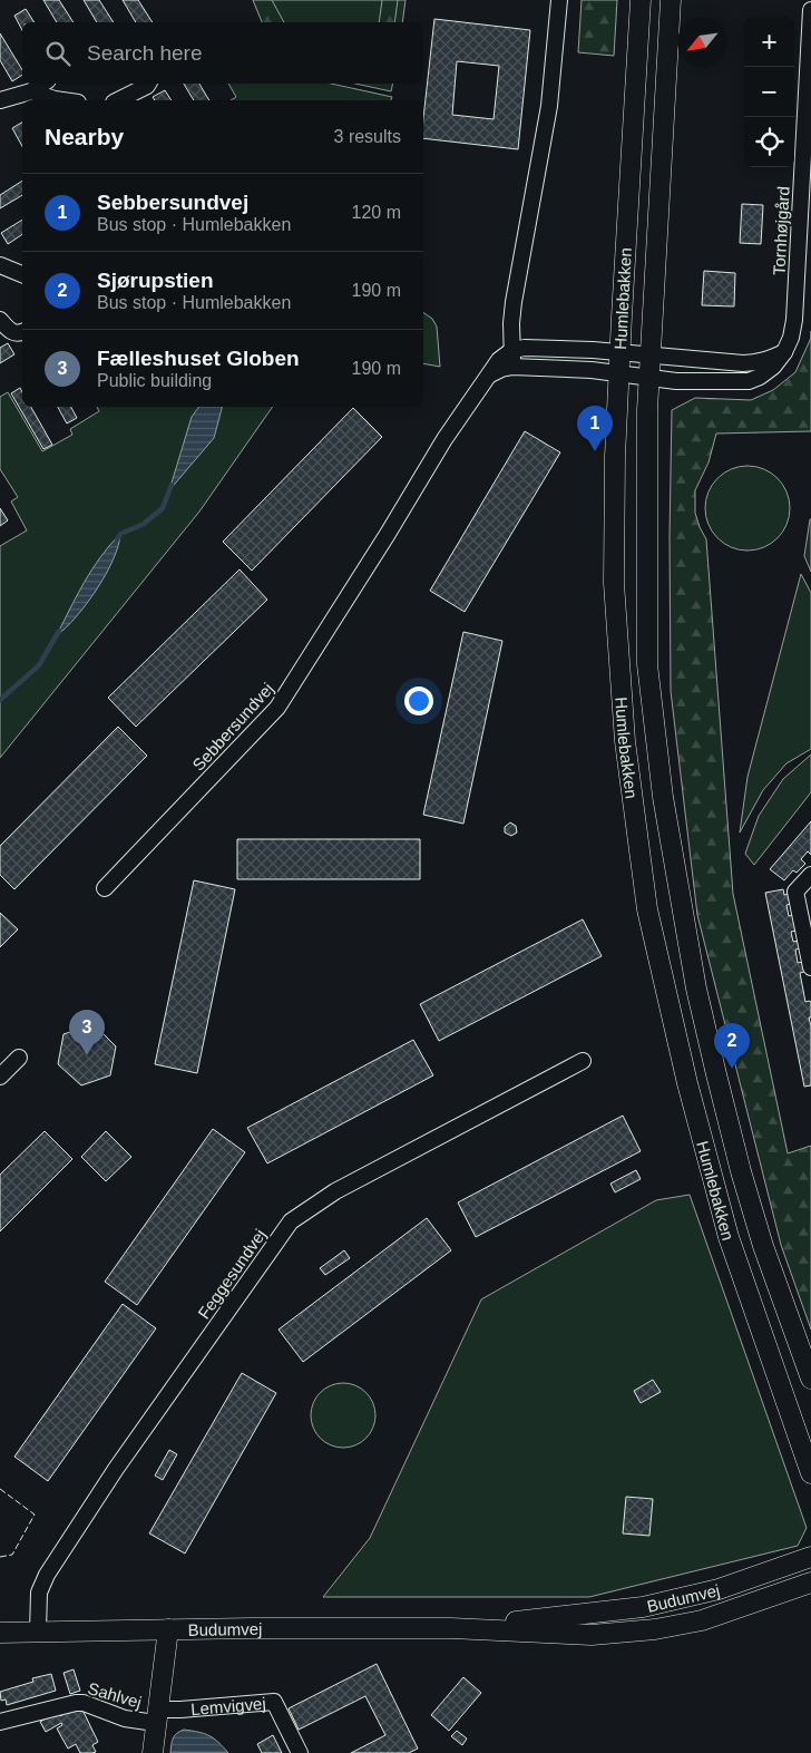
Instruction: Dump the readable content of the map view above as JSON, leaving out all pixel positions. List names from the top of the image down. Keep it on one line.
{"streets":{"street":["Tornhøjgård","Humlebakken","Sebbersundvej","Feggesundvej","Budumvej","Sahlvej","Lemvigvej"]},"crossings":[["Tornhøjgård","Humlebakken"],["Feggesundvej","Budumvej"],["Sahlvej","Lemvigvej"]],"north":"bottom left","page":{"map_buttons":["+","−"],"search":"Search here","heading":["Nearby","3 results"],"list":[{"mark":"1","name":"Sebbersundvej","note":"Bus stop · Humlebakken","value":"120 m"},{"mark":"2","name":"Sjørupstien","note":"Bus stop · Humlebakken","value":"190 m"},{"mark":"3","name":"Fælleshuset Globen","note":"Public building","value":"190 m"}],"pins":["1","3","2"]}}
